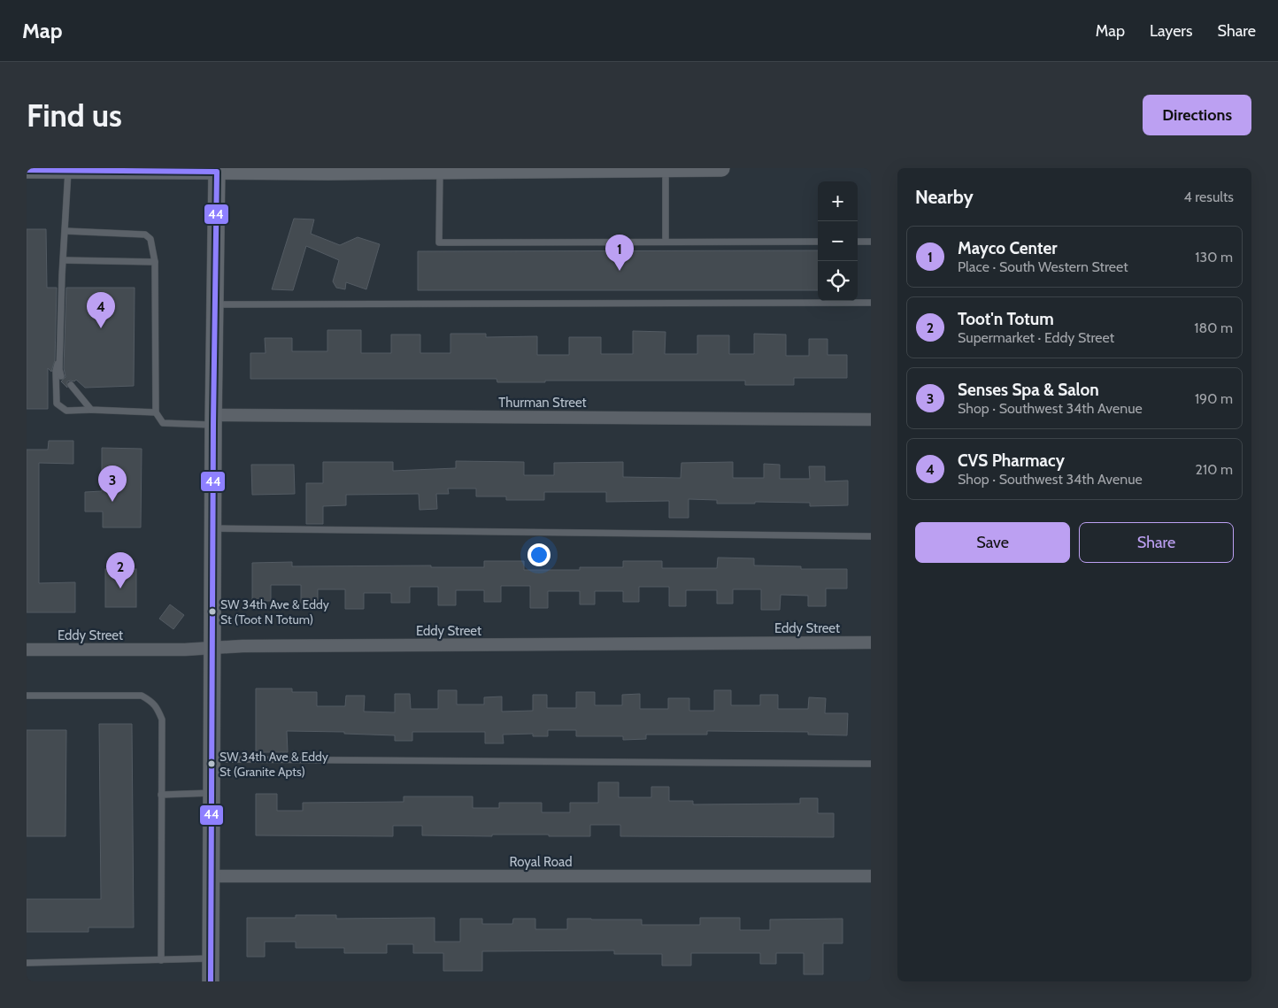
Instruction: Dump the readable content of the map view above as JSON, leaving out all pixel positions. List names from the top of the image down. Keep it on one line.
{"streets":{"street":["Thurman Street","Eddy Street","Royal Road"]},"places":["SW 34th Ave & Eddy St (Toot N Totum)","SW 34th Ave & Eddy St (Granite Apts)"],"lines":["transit line 44"],"page":{"header":"Map","nav":["Map","Layers","Share"],"buttons":["Directions",["Save","Share"]],"title":"Find us","heading":["Nearby","4 results"],"map_buttons":["+","−"],"list":[{"mark":"1","name":"Mayco Center","note":"Place · South Western Street","value":"130 m"},{"mark":"2","name":"Toot'n Totum","note":"Supermarket · Eddy Street","value":"180 m"},{"mark":"3","name":"Senses Spa & Salon","note":"Shop · Southwest 34th Avenue","value":"190 m"},{"mark":"4","name":"CVS Pharmacy","note":"Shop · Southwest 34th Avenue","value":"210 m"}],"pins":["1","4","3","2"]}}
